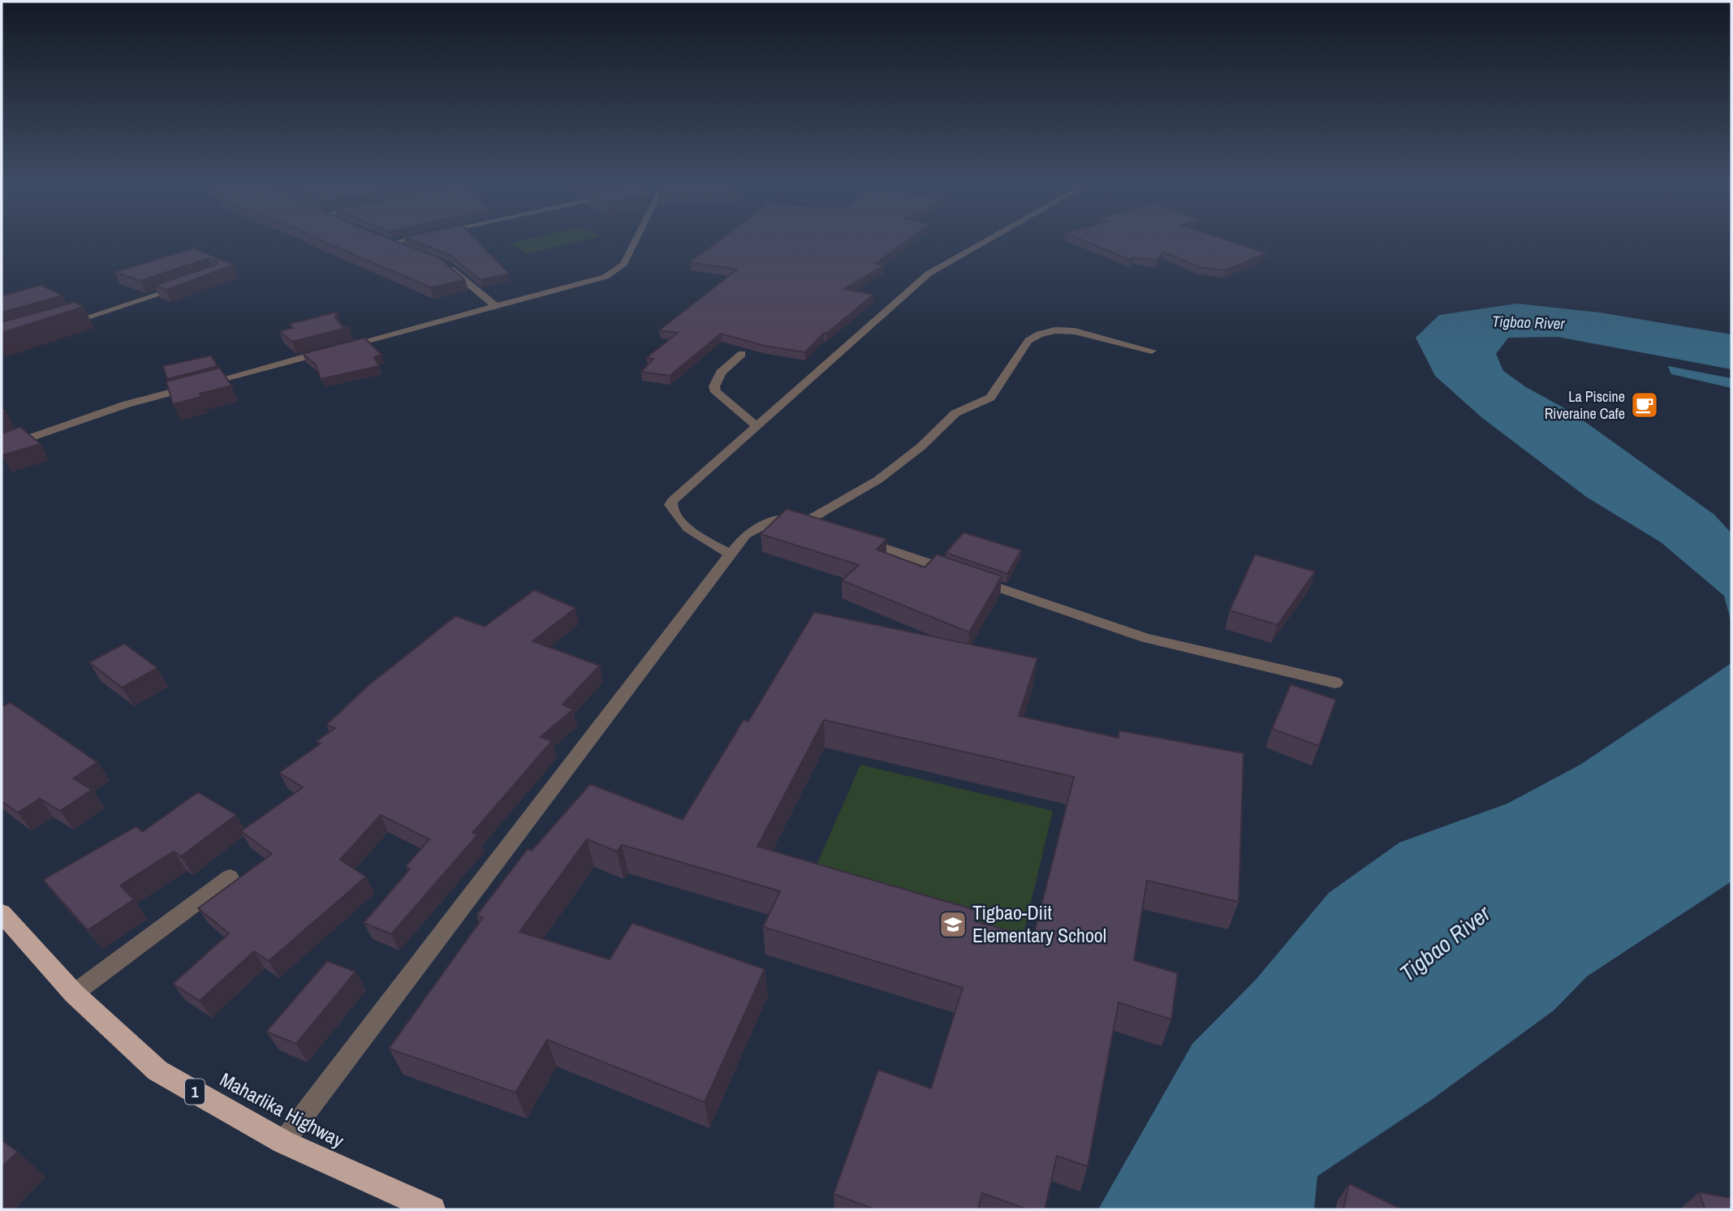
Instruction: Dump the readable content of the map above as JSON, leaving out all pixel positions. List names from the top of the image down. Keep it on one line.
{"streets":{"highway":["1","Maharlika Highway"]},"water":["Tigbao River"],"places":{"cafe":["La Piscine Riveraine Cafe"],"school or university":["Tigbao-Diit Elementary School"]}}
